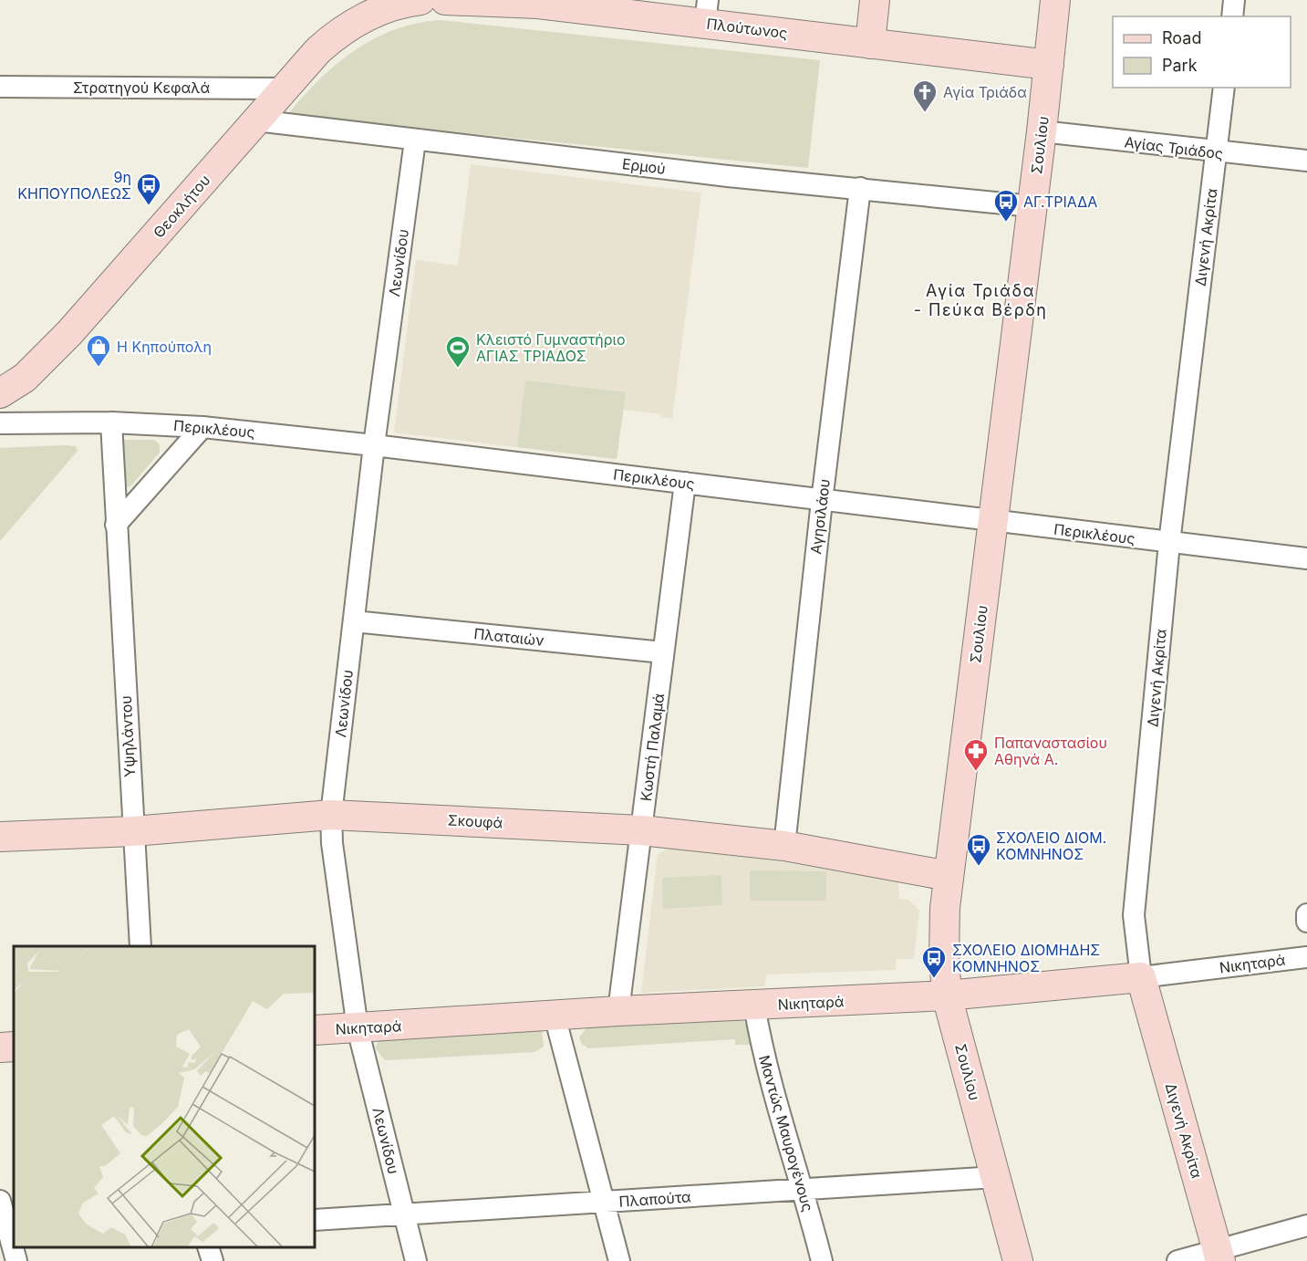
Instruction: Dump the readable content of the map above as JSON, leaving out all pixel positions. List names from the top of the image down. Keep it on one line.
{"streets":{"street":["Πλούτωνος","Στρατηγού Κεφαλά","Σουλίου","Αγίας Τριάδος","Ερμού","Θεοκλήτου","Διγενή Ακρίτα","Λεωνίδου","Περικλέους","Αγησιλάου","Πλαταιών","Υψηλάντου","Κωστή Παλαμά","Σκουφά","Νικηταρά","Μαντώς Μαυρογένους","Πλαπούτα"]},"crossings":[["Πλούτωνος","Σουλίου"],["Στρατηγού Κεφαλά","Θεοκλήτου"],["Σουλίου","Αγίας Τριάδος"],["Σουλίου","Ερμού"],["Σουλίου","Περικλέους"],["Σουλίου","Σκουφά"],["Σουλίου","Νικηταρά"],["Σουλίου","Πλαπούτα"],["Αγίας Τριάδος","Διγενή Ακρίτα"],["Ερμού","Θεοκλήτου"],["Ερμού","Λεωνίδου"],["Ερμού","Αγησιλάου"],["Διγενή Ακρίτα","Περικλέους"],["Διγενή Ακρίτα","Νικηταρά"],["Λεωνίδου","Περικλέους"],["Λεωνίδου","Πλαταιών"],["Λεωνίδου","Σκουφά"],["Λεωνίδου","Νικηταρά"],["Λεωνίδου","Πλαπούτα"],["Περικλέους","Αγησιλάου"],["Περικλέους","Υψηλάντου"],["Περικλέους","Κωστή Παλαμά"],["Αγησιλάου","Σκουφά"],["Πλαταιών","Κωστή Παλαμά"],["Υψηλάντου","Σκουφά"],["Κωστή Παλαμά","Σκουφά"],["Κωστή Παλαμά","Νικηταρά"],["Νικηταρά","Μαντώς Μαυρογένους"],["Μαντώς Μαυρογένους","Πλαπούτα"]],"districts":["Αγία Τριάδα - Πεύκα Βέρδη"],"places":{"church":["Αγία Τριάδα"],"bus stop":["9η ΚΗΠΟΥΠΟΛΕΩΣ","ΑΓ.ΤΡΙΑΔΑ","ΣΧΟΛΕΙΟ ΔΙΟΜ. ΚΟΜΝΗΝΟΣ","ΣΧΟΛΕΙΟ ΔΙΟΜΗΔΗΣ ΚΟΜΝΗΝΟΣ"],"shop":["Η Κηπούπολη"],"sports":["Κλειστό Γυμναστήριο ΑΓΙΑΣ ΤΡΙΑΔΟΣ"],"pharmacy":["Παπαναστασίου Αθηνά Α."]},"legend":["Road","Park"]}
